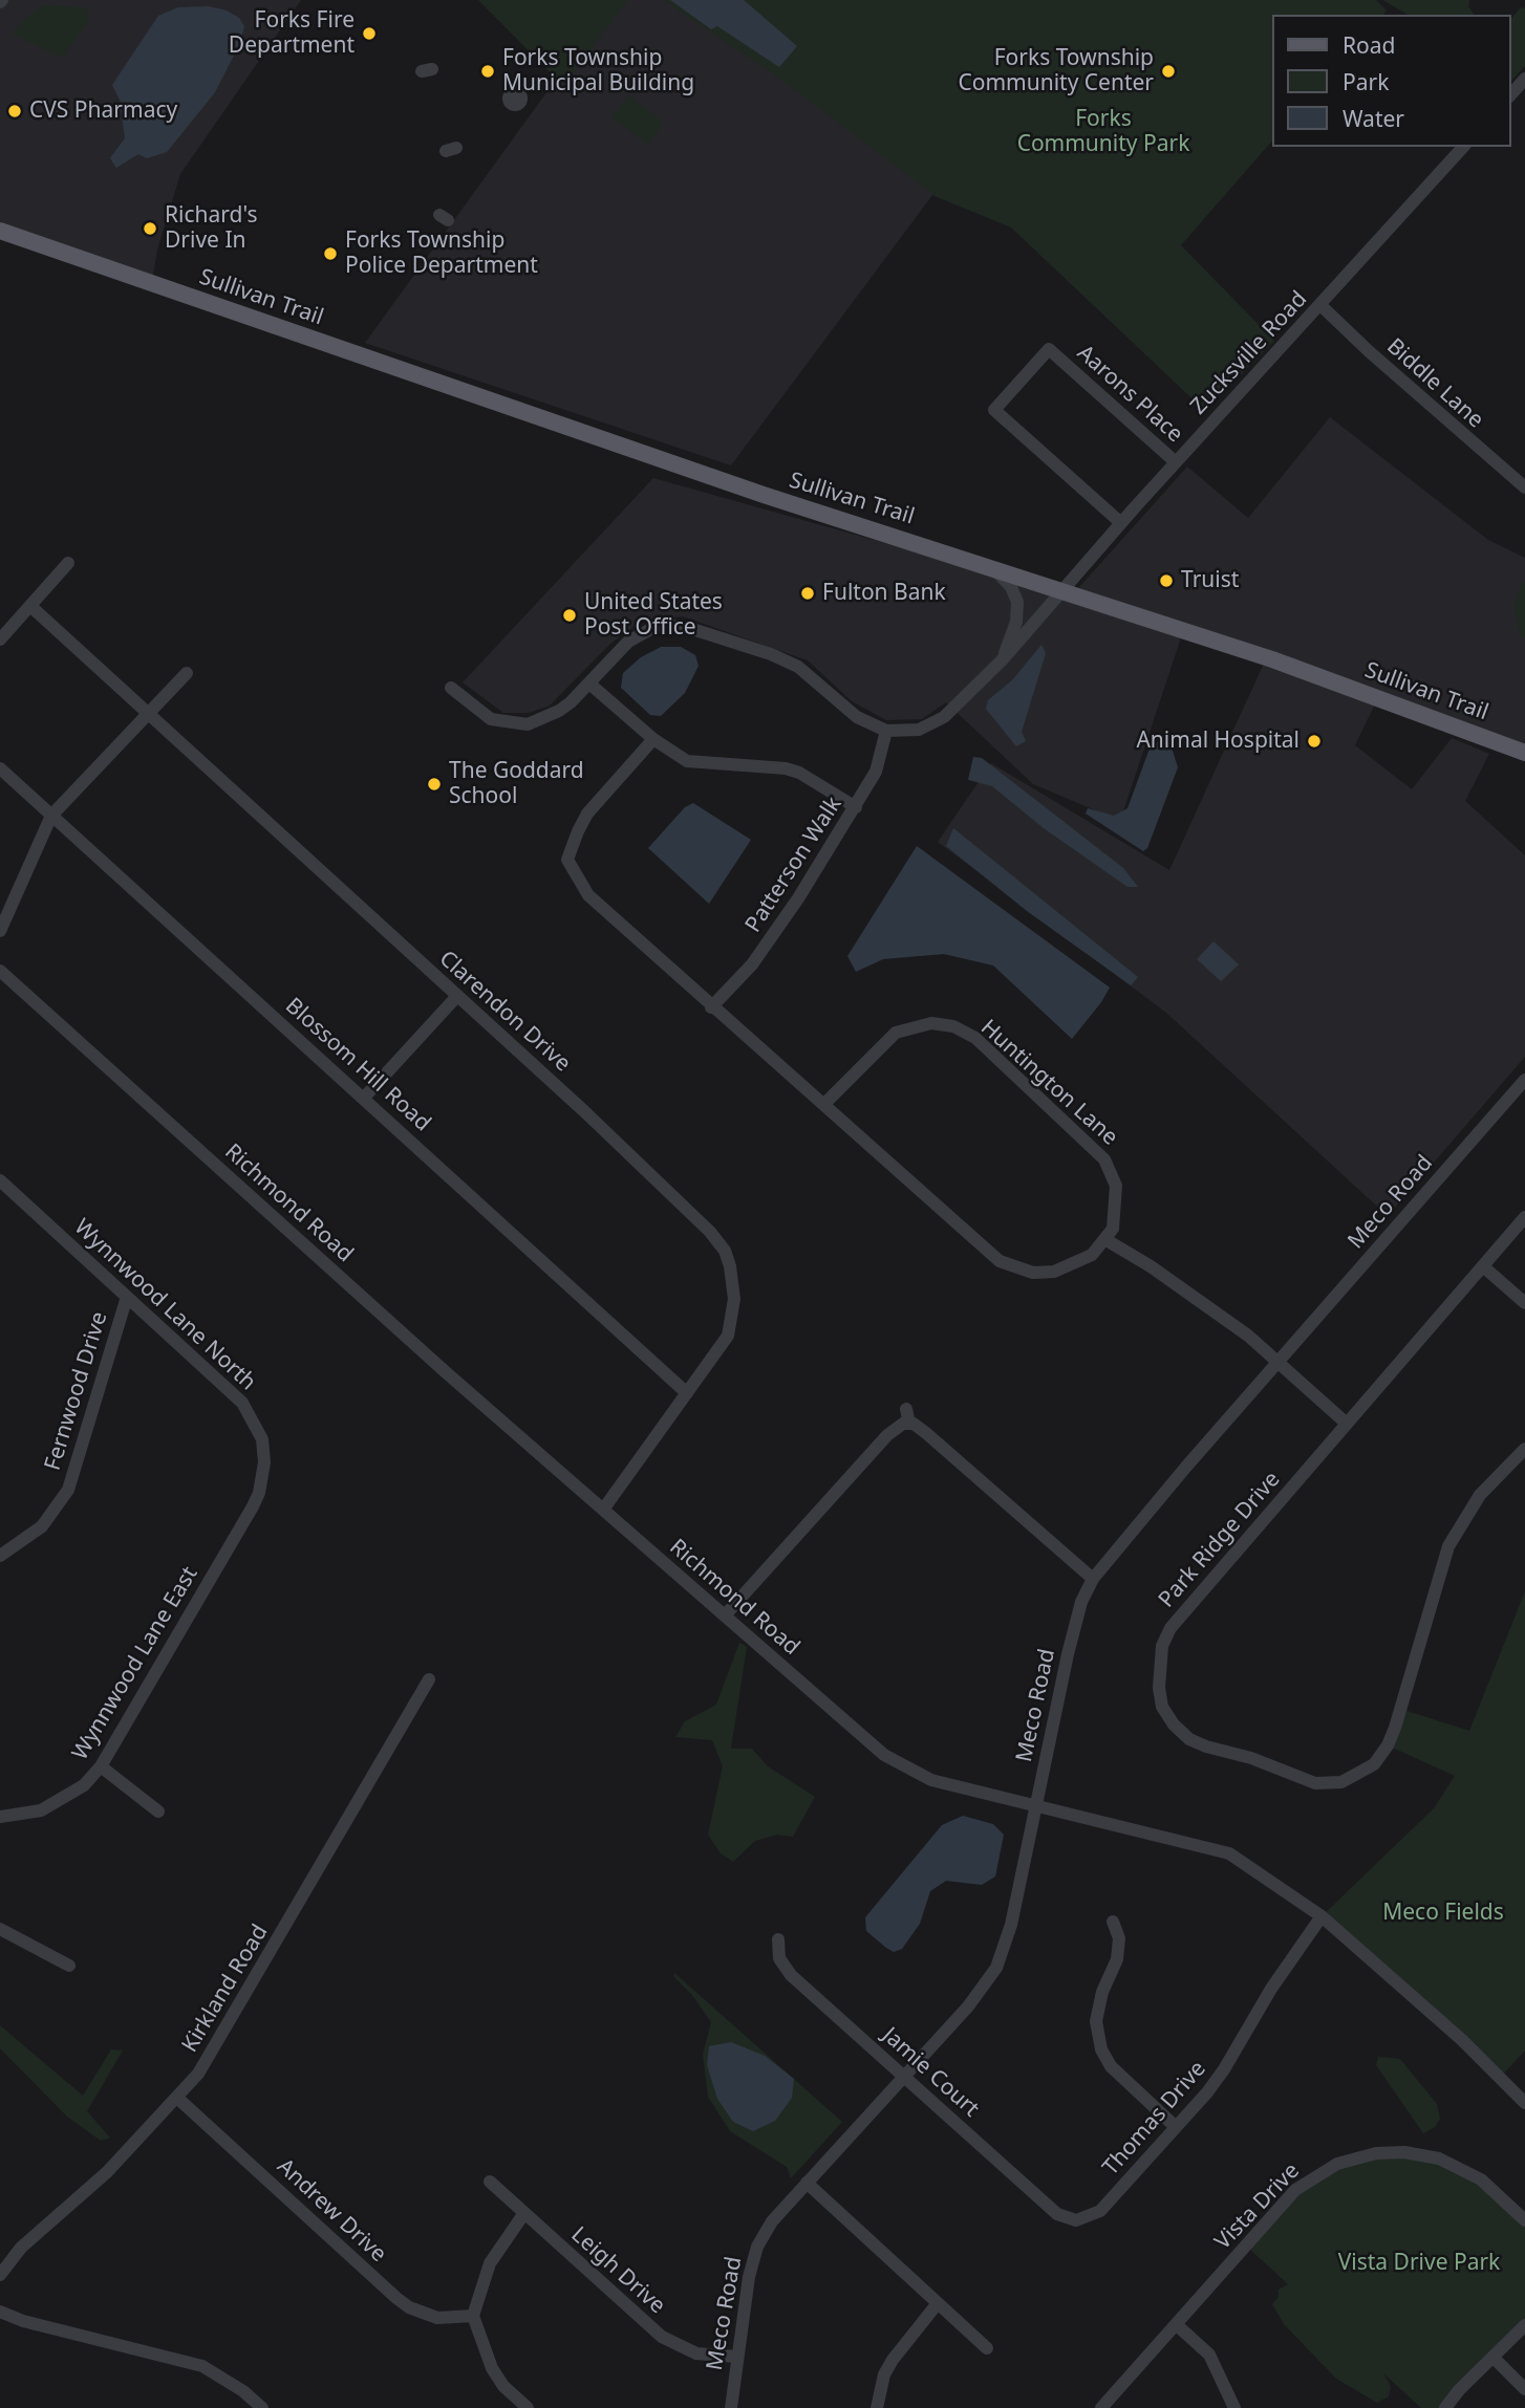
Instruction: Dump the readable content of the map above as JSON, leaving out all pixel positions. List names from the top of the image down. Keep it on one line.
{"streets":{"main road":["Sullivan Trail"],"street":["Zucksville Road","Biddle Lane","Aarons Place","Patterson Walk","Clarendon Drive","Blossom Hill Road","Huntington Lane","Meco Road","Richmond Road","Wynnwood Lane North","Fernwood Drive","Park Ridge Drive","Wynnwood Lane East","Kirkland Road","Jamie Court","Thomas Drive","Vista Drive","Andrew Drive","Leigh Drive"]},"crossings":[["Sullivan Trail","Zucksville Road"],["Zucksville Road","Biddle Lane"],["Zucksville Road","Aarons Place"],["Zucksville Road","Patterson Walk"],["Clarendon Drive","Blossom Hill Road"],["Clarendon Drive","Richmond Road"],["Meco Road","Richmond Road"],["Meco Road","Jamie Court"],["Meco Road","Leigh Drive"],["Richmond Road","Thomas Drive"],["Wynnwood Lane North","Fernwood Drive"],["Wynnwood Lane North","Wynnwood Lane East"],["Kirkland Road","Andrew Drive"],["Jamie Court","Thomas Drive"]],"parks":["Forks Community Park","Meco Fields","Vista Drive Park"],"places":["Forks Fire Department","Forks Township Municipal Building","Forks Township Community Center","CVS Pharmacy","Richard's Drive In","Forks Township Police Department","Truist","Fulton Bank","United States Post Office","Animal Hospital","The Goddard School"],"legend":["Road","Park","Water"]}
